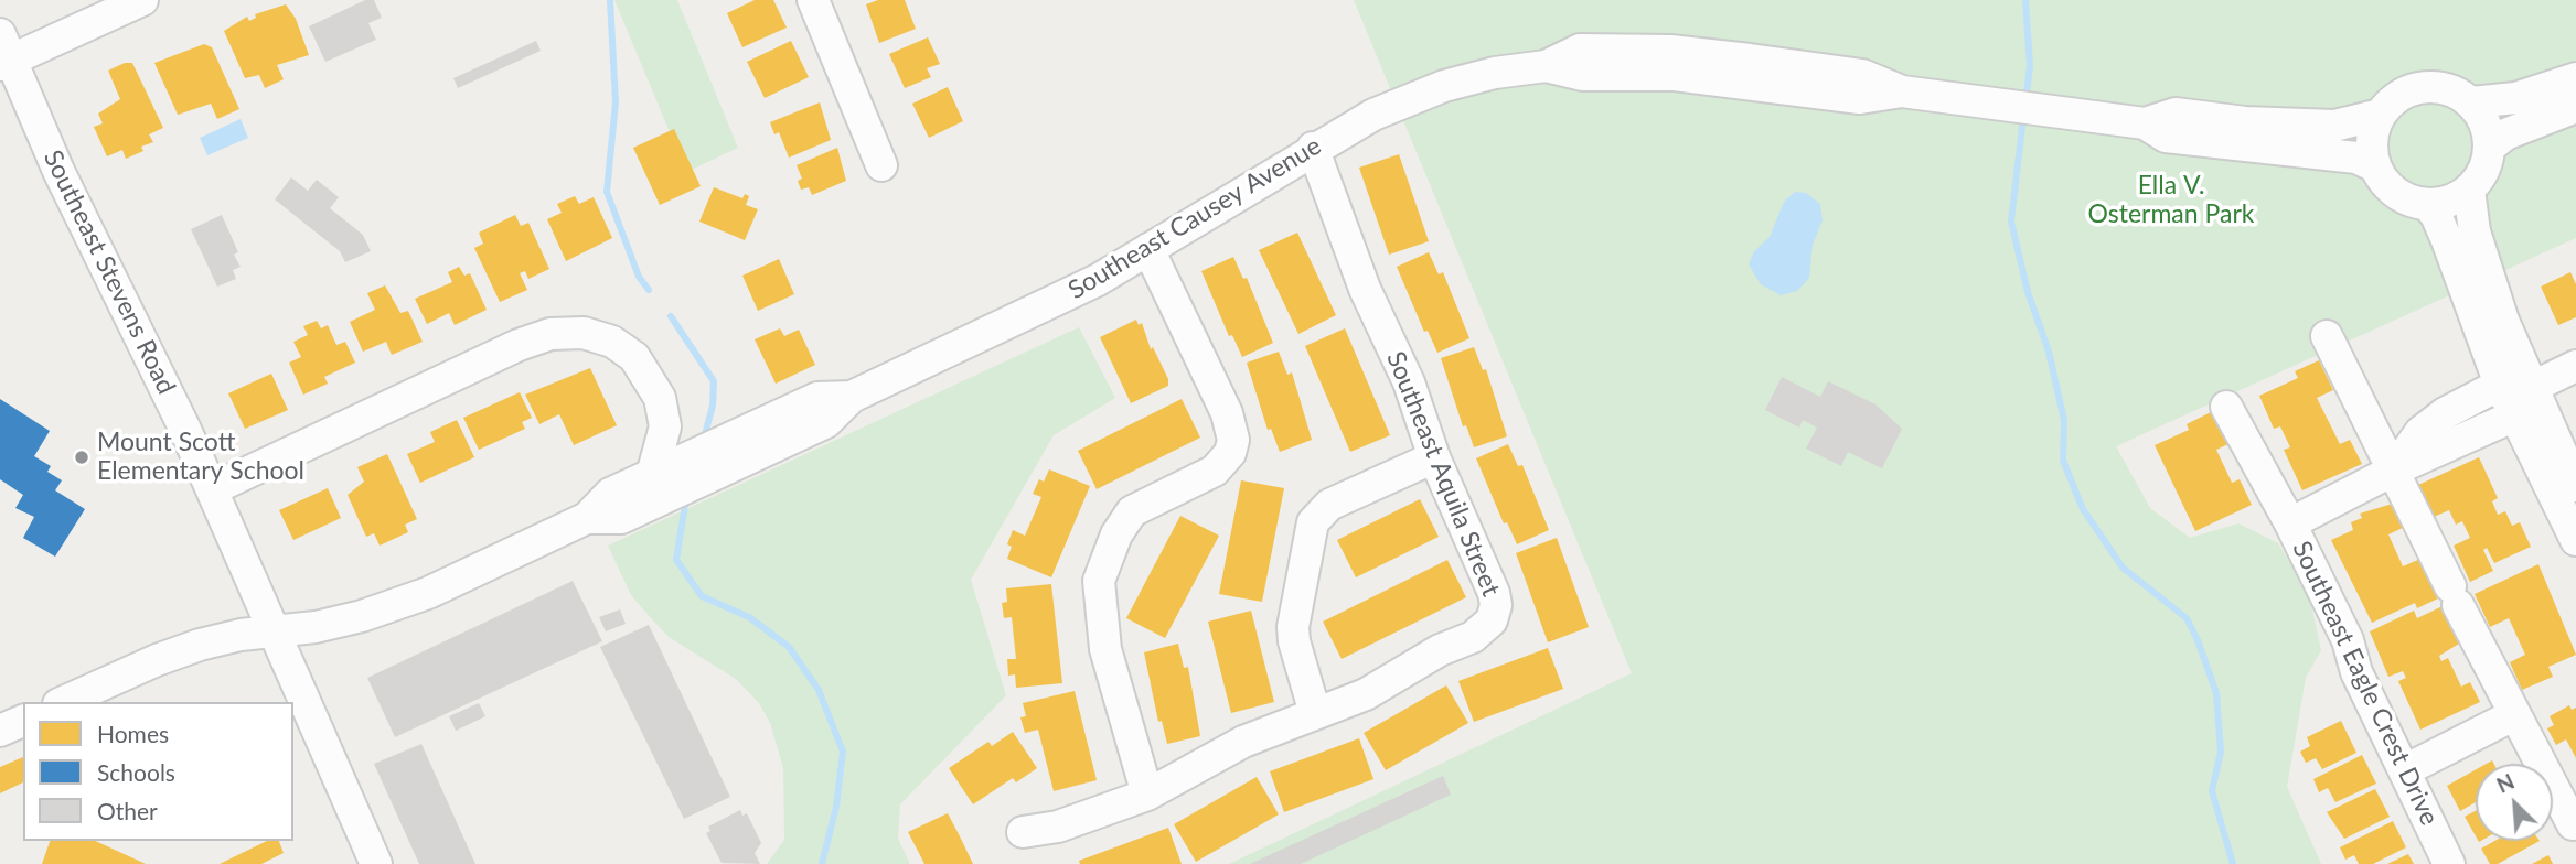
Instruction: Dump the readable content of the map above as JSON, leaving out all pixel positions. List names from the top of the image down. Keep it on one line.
{"streets":{"street":["Southeast Causey Avenue","Southeast Stevens Road","Southeast Aquila Street","Southeast Eagle Crest Drive"]},"crossings":[["Southeast Causey Avenue","Southeast Stevens Road"],["Southeast Causey Avenue","Southeast Aquila Street"]],"parks":["Ella V. Osterman Park"],"places":["Mount Scott Elementary School"],"legend":["Homes","Schools","Other"],"north":"top left"}
